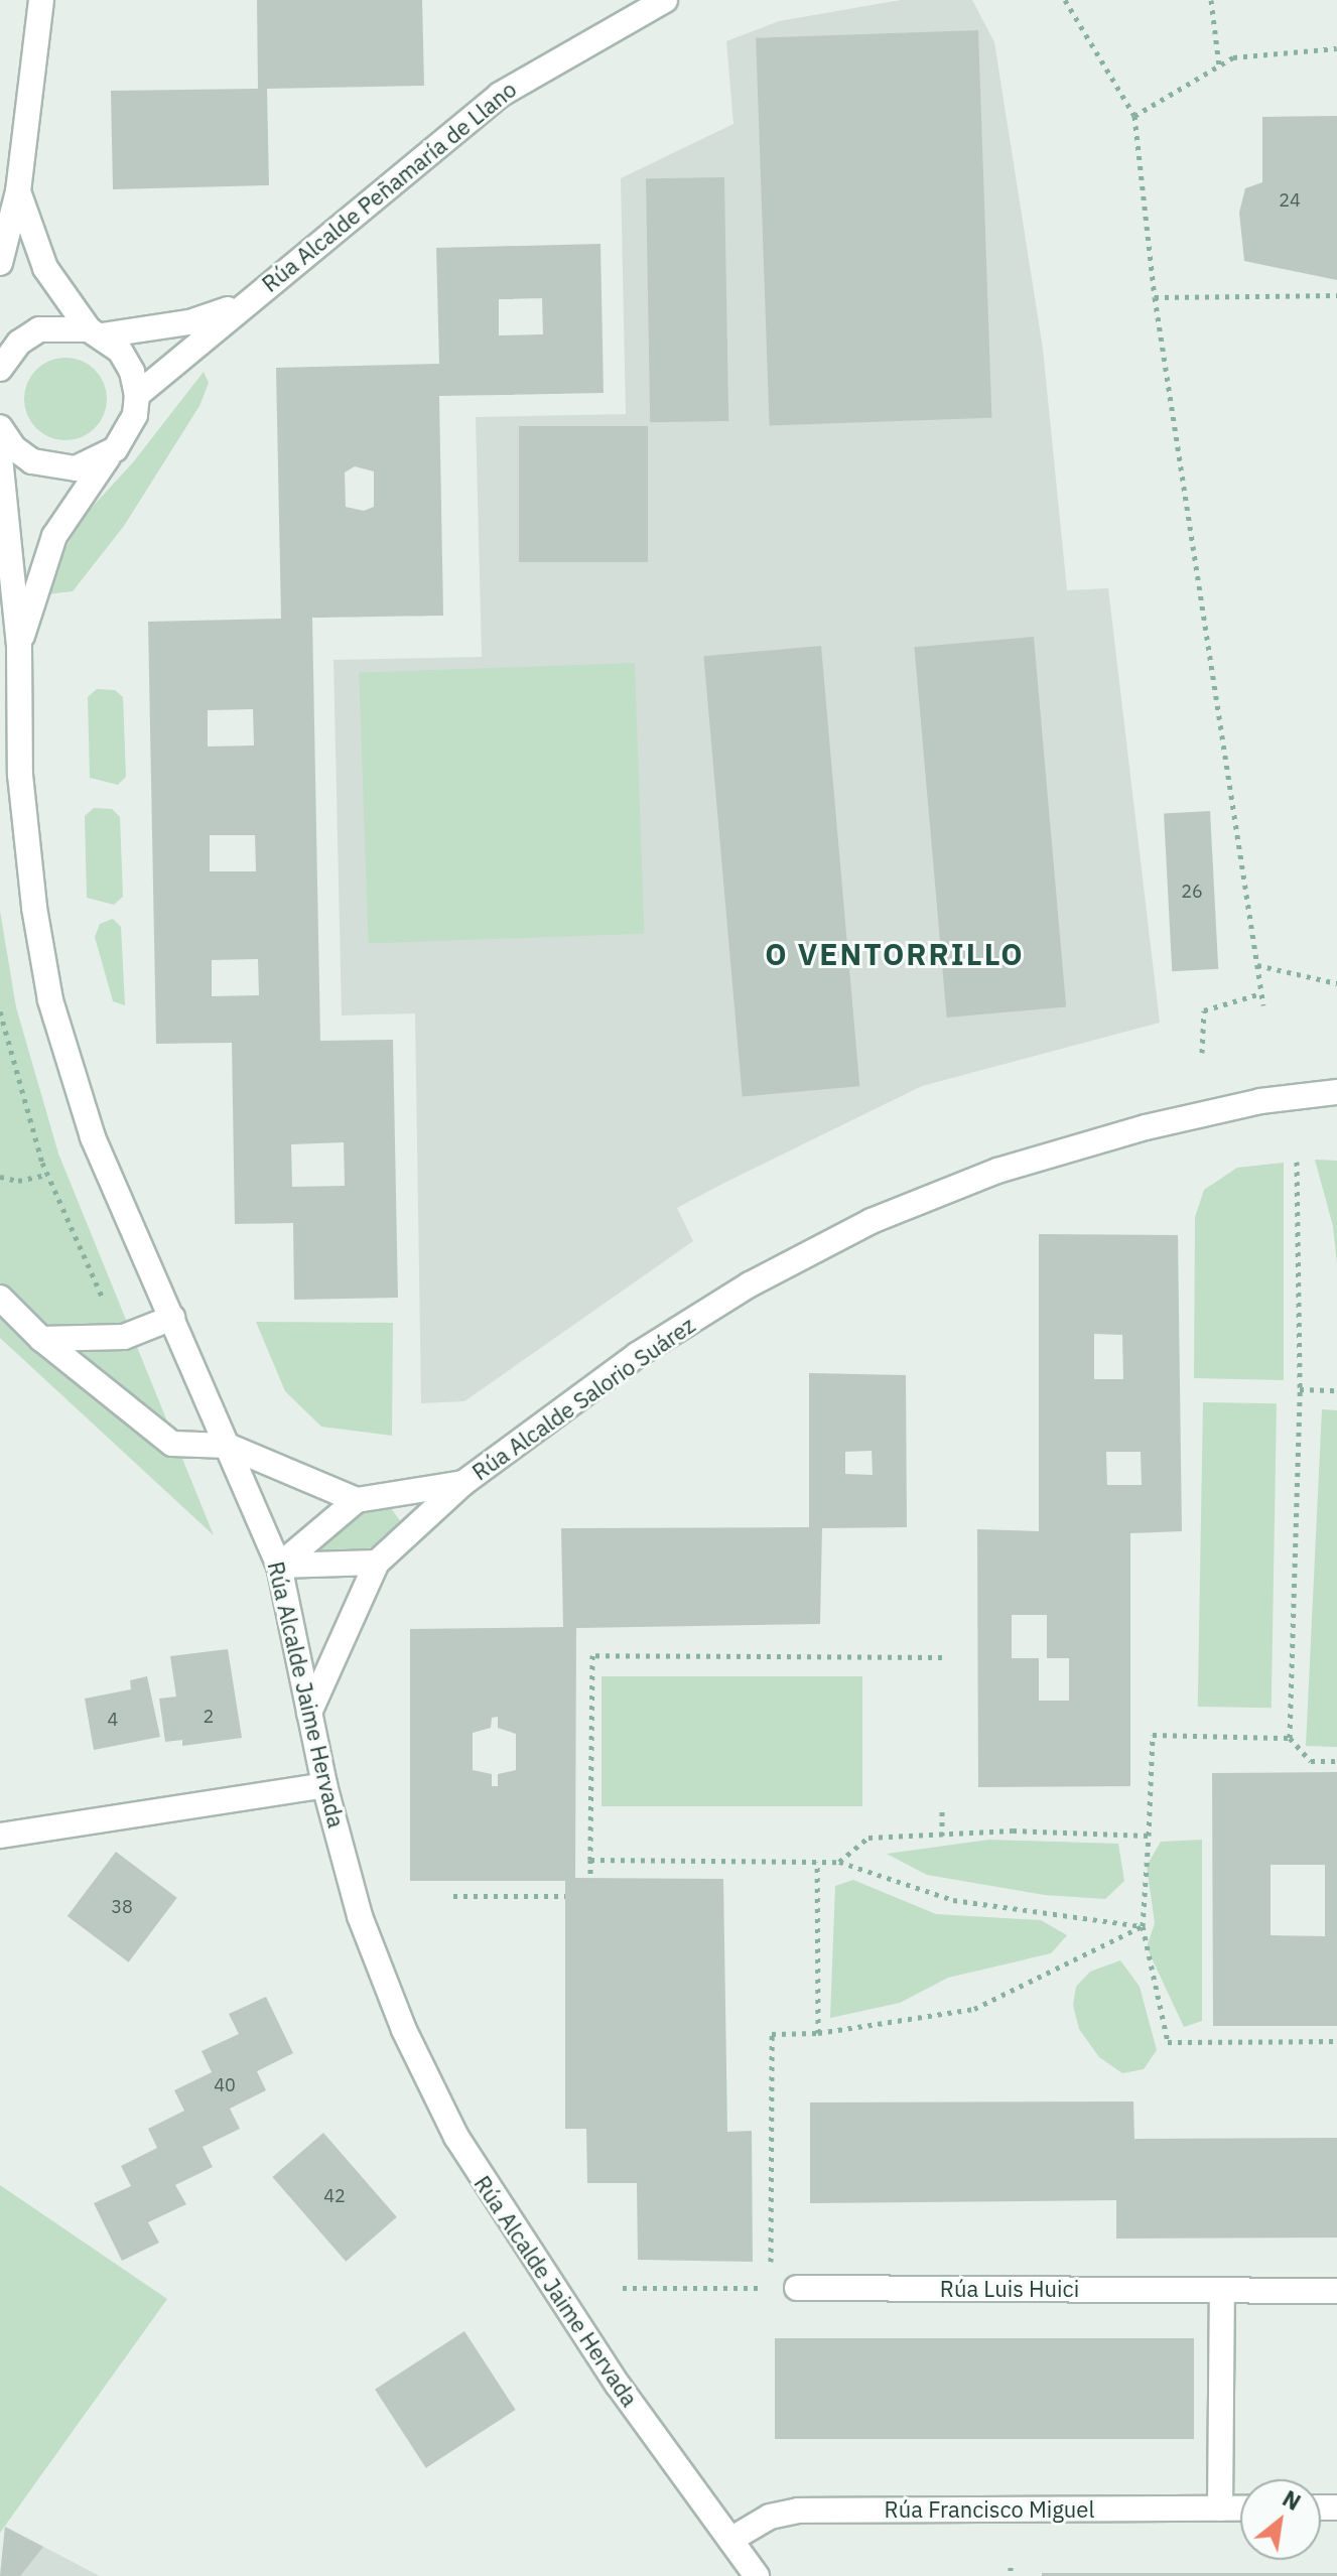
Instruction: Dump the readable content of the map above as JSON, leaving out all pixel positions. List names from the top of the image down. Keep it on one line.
{"streets":{"street":["Rúa Alcalde Peñamaría de Llano","Rúa Alcalde Salorio Suárez","Rúa Alcalde Jaime Hervada","Rúa Luis Huici","Rúa Francisco Miguel"]},"crossings":[["Rúa Alcalde Peñamaría de Llano","Rúa Alcalde Jaime Hervada"],["Rúa Alcalde Salorio Suárez","Rúa Alcalde Jaime Hervada"],["Rúa Alcalde Jaime Hervada","Rúa Francisco Miguel"]],"districts":["O VENTORRILLO"],"house_numbers":["24","26","2","4","38","40","42"],"north":"top right"}
